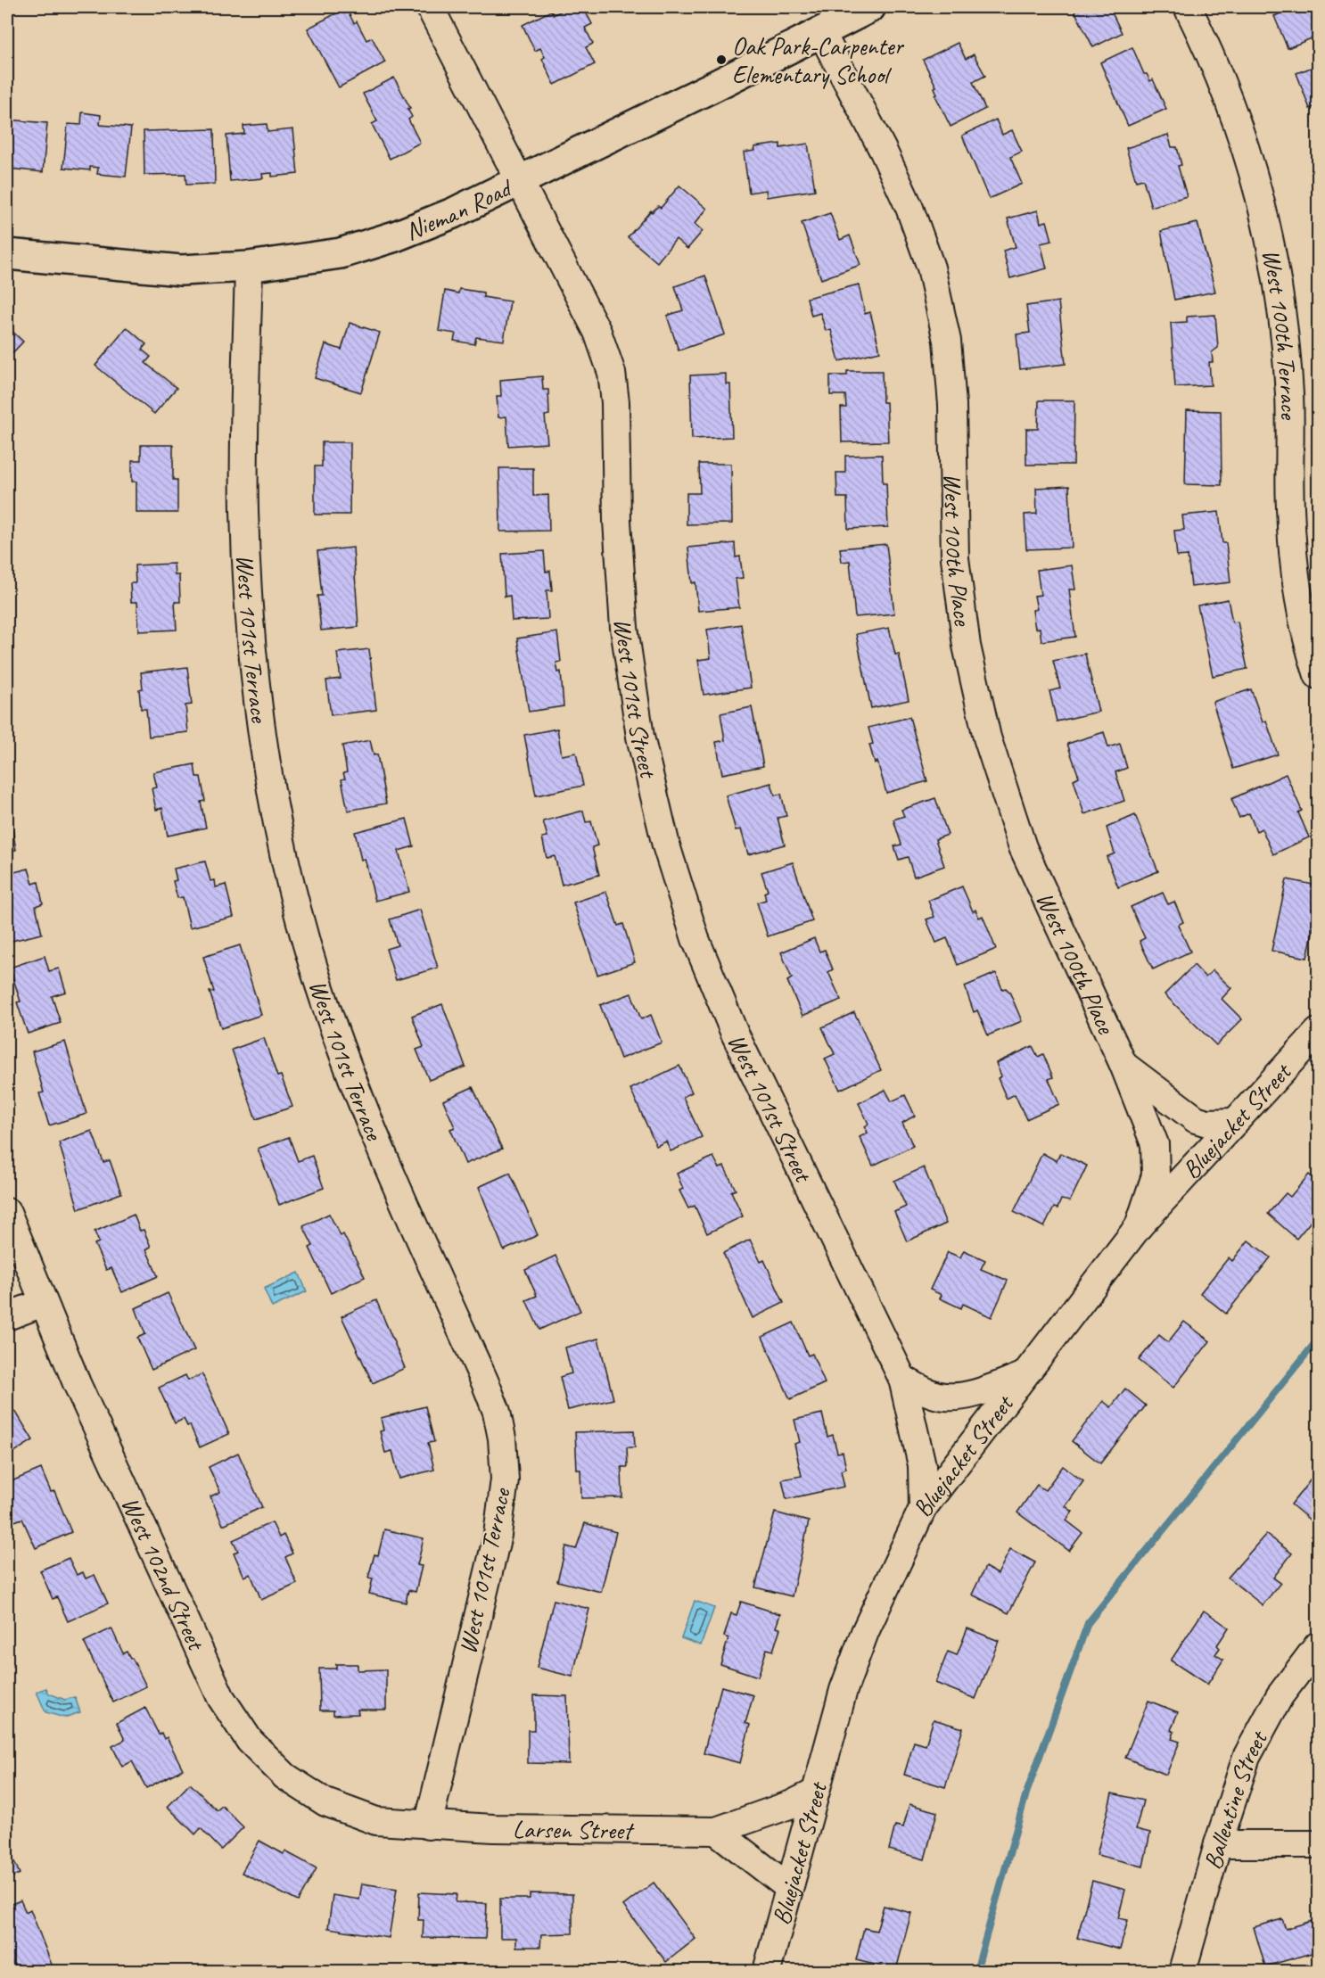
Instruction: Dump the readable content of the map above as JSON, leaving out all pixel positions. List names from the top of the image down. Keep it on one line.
{"streets":{"street":["Nieman Road","West 100th Terrace","West 100th Place","West 101st Terrace","West 101st Street","Bluejacket Street","West 102nd Street","Ballentine Street","Larsen Street"]},"crossings":[["Nieman Road","West 100th Place"],["Nieman Road","West 101st Terrace"],["Nieman Road","West 101st Street"],["West 100th Place","Bluejacket Street"],["West 101st Terrace","West 102nd Street"],["West 101st Terrace","Larsen Street"],["West 101st Street","Bluejacket Street"],["Bluejacket Street","Larsen Street"],["West 102nd Street","Larsen Street"]],"places":["Oak Park-Carpenter Elementary School"]}
